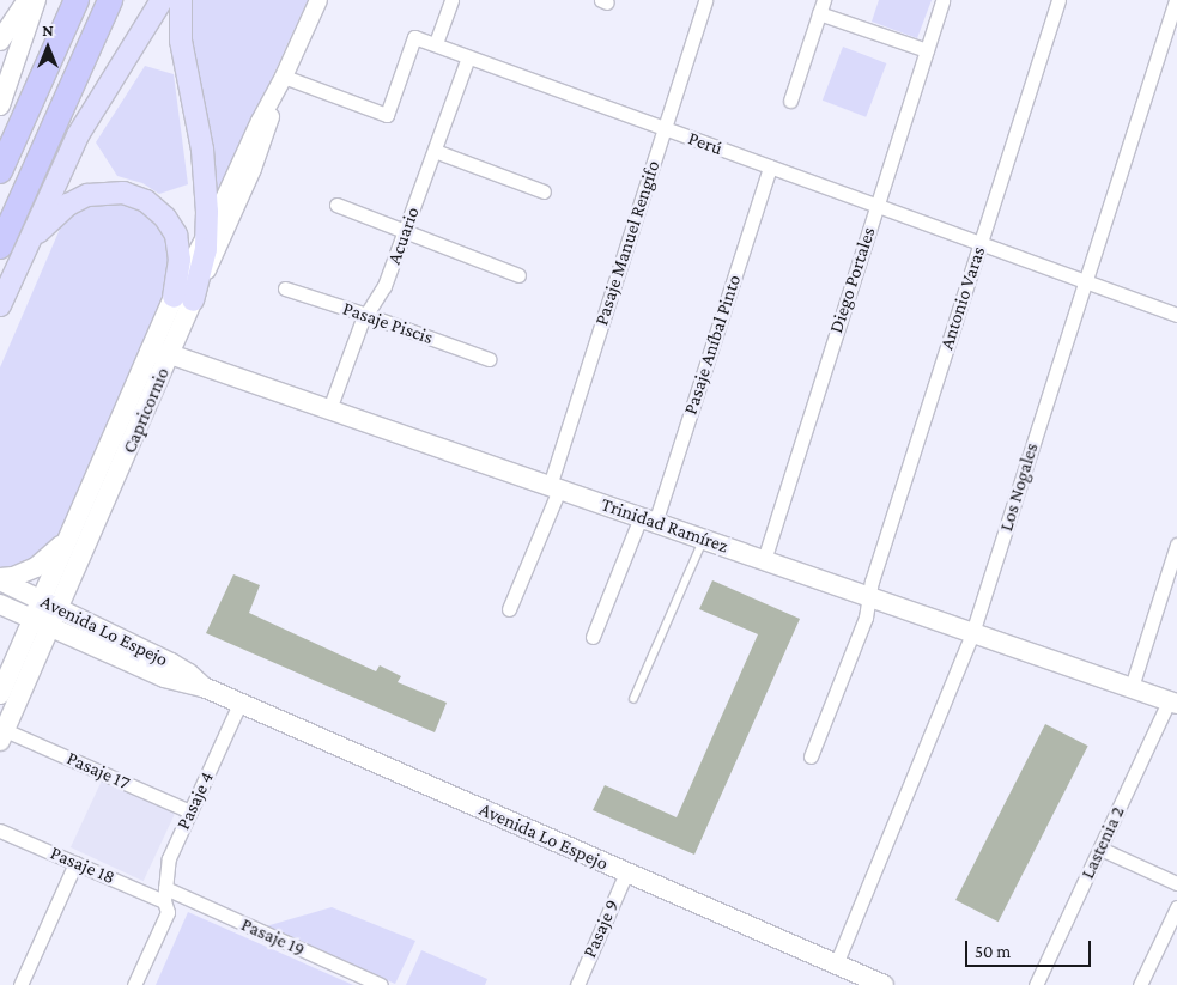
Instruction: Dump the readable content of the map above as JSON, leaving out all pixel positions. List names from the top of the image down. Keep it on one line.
{"streets":{"main road":["Capricornio","Trinidad Ramírez","Avenida Lo Espejo"],"street":["Perú","Acuario","Pasaje Manuel Rengifo","Diego Portales","Antonio Varas","Pasaje Piscis","Pasaje Aníbal Pinto","Los Nogales","Pasaje 17","Pasaje 4","Lastenia 2","Pasaje 18","Pasaje 9","Pasaje 19"]},"crossings":[["Perú","Acuario"],["Perú","Pasaje Manuel Rengifo"],["Perú","Diego Portales"],["Perú","Antonio Varas"],["Perú","Pasaje Aníbal Pinto"],["Perú","Capricornio"],["Perú","Los Nogales"],["Acuario","Pasaje Piscis"],["Acuario","Trinidad Ramírez"],["Pasaje Manuel Rengifo","Trinidad Ramírez"],["Diego Portales","Trinidad Ramírez"],["Antonio Varas","Trinidad Ramírez"],["Pasaje Aníbal Pinto","Trinidad Ramírez"],["Capricornio","Trinidad Ramírez"],["Capricornio","Avenida Lo Espejo"],["Capricornio","Pasaje 17"],["Los Nogales","Trinidad Ramírez"],["Los Nogales","Avenida Lo Espejo"],["Trinidad Ramírez","Lastenia 2"],["Avenida Lo Espejo","Pasaje 4"],["Avenida Lo Espejo","Pasaje 9"],["Pasaje 17","Pasaje 4"],["Pasaje 4","Pasaje 18"],["Pasaje 4","Pasaje 19"],["Pasaje 18","Pasaje 19"]],"scale_bar":"50 m","north":"top"}
